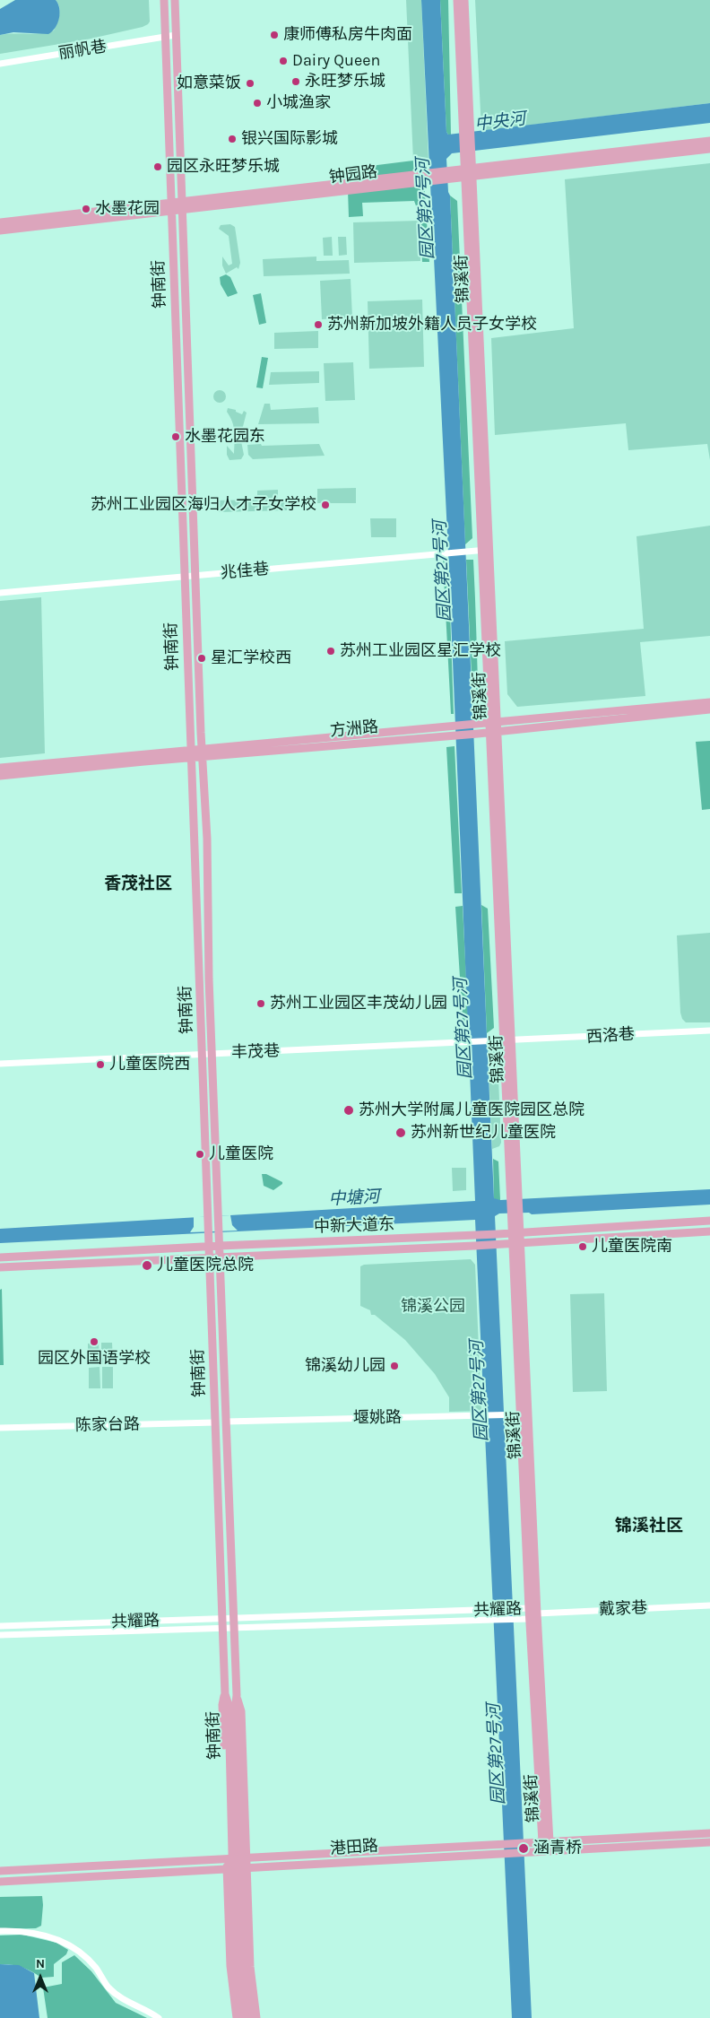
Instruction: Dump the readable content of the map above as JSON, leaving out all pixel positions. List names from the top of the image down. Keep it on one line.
{"streets":{"main road":["钟园路","锦溪街","钟南街","方洲路","中新大道东","港田路"],"street":["丽帆巷","兆佳巷","西洛巷","丰茂巷","堰姚路","陈家台路","戴家巷","共耀路"]},"crossings":[["丽帆巷","钟南街"],["钟园路","锦溪街"],["钟园路","钟南街"],["锦溪街","兆佳巷"],["锦溪街","方洲路"],["锦溪街","西洛巷"],["锦溪街","丰茂巷"],["锦溪街","中新大道东"],["锦溪街","堰姚路"],["锦溪街","戴家巷"],["锦溪街","共耀路"],["锦溪街","港田路"],["钟南街","兆佳巷"],["钟南街","方洲路"],["钟南街","丰茂巷"],["钟南街","中新大道东"],["钟南街","堰姚路"],["钟南街","陈家台路"],["钟南街","共耀路"],["西洛巷","丰茂巷"],["戴家巷","共耀路"]],"districts":["香茂社区","锦溪社区"],"water":["中央河","园区第27号河","中塘河"],"parks":["锦溪公园"],"places":["康师傅私房牛肉面","Dairy Queen","永旺梦乐城","如意菜饭","小城渔家","银兴国际影城","园区永旺梦乐城","水墨花园","苏州新加坡外籍人员子女学校","水墨花园东","苏州工业园区海归人才子女学校","苏州工业园区星汇学校","星汇学校西","苏州工业园区丰茂幼儿园","儿童医院西","苏州大学附属儿童医院园区总院","苏州新世纪儿童医院","儿童医院","儿童医院南","儿童医院总院","园区外国语学校","锦溪幼儿园","涵青桥"],"north":"top"}
